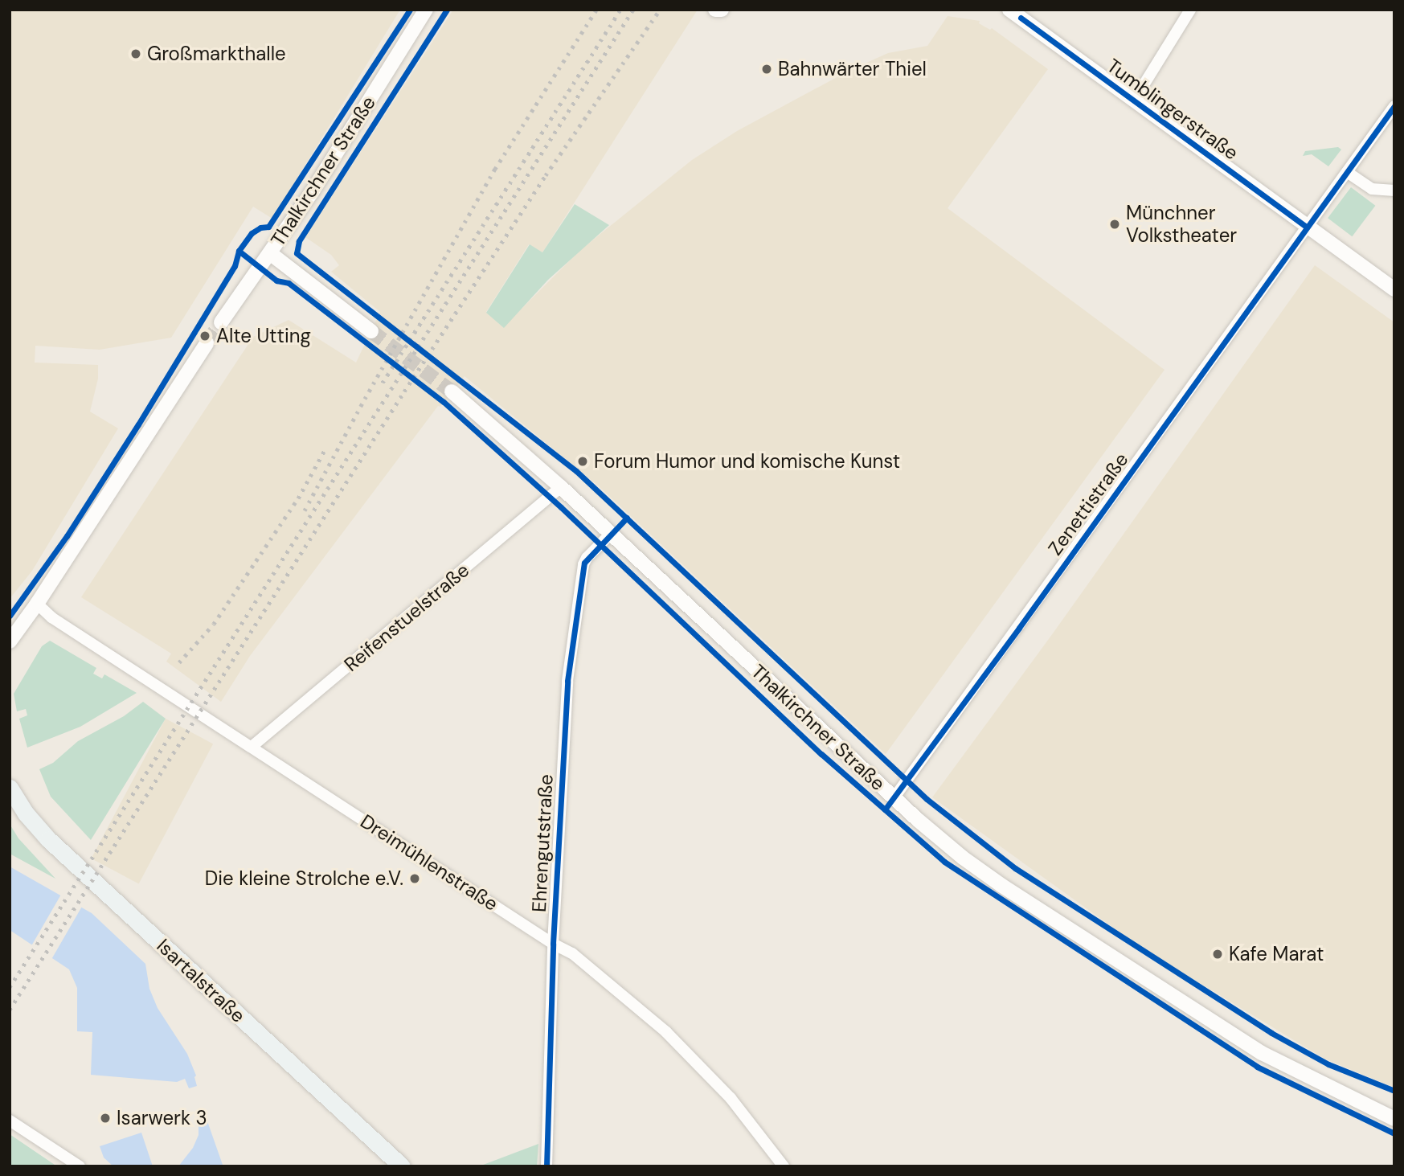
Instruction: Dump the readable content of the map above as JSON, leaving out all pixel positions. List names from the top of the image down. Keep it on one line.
{"streets":{"main road":["Isartalstraße"],"street":["Tumblingerstraße","Thalkirchner Straße","Zenettistraße","Reifenstuelstraße","Ehrengutstraße","Dreimühlenstraße"]},"crossings":[["Tumblingerstraße","Zenettistraße"],["Thalkirchner Straße","Zenettistraße"],["Thalkirchner Straße","Reifenstuelstraße"],["Thalkirchner Straße","Ehrengutstraße"],["Reifenstuelstraße","Dreimühlenstraße"],["Ehrengutstraße","Dreimühlenstraße"]],"places":["Großmarkthalle","Bahnwärter Thiel","Münchner Volkstheater","Alte Utting","Forum Humor und komische Kunst","Die kleine Strolche e.V.","Kafe Marat","Isarwerk 3"]}
